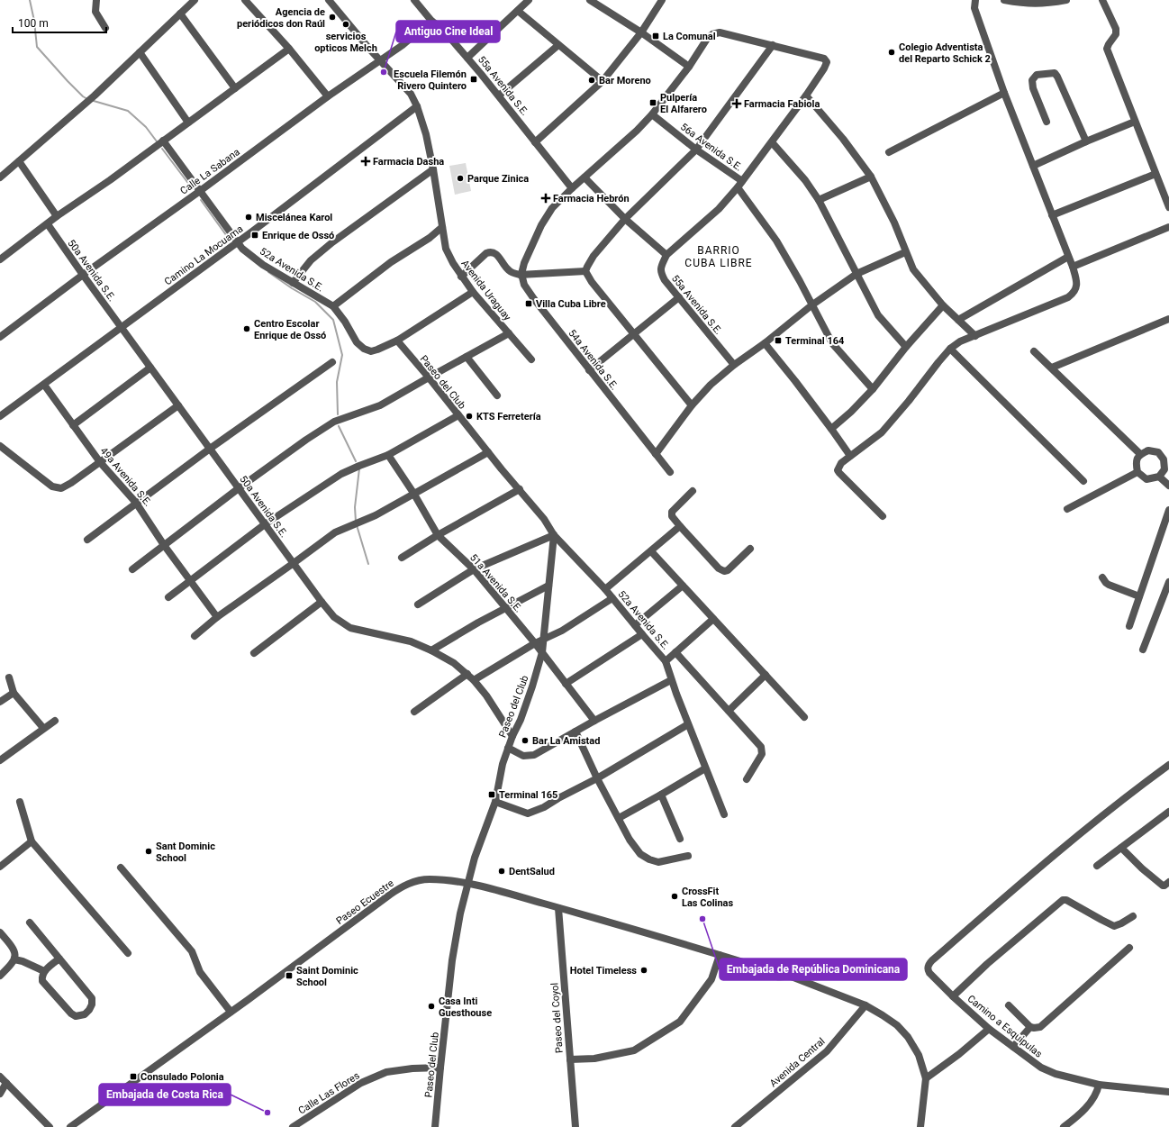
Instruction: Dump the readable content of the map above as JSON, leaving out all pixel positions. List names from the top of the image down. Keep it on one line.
{"streets":{"street":["55a Avenida S.E.","56a Avenida S.E.","Calle La Sabana","Camino La Mocuama","52a Avenida S.E.","50a Avenida S.E.","Avenida Uraguay","54a Avenida S.E.","Paseo del Club","49a Avenida S.E.","51a Avenida S.E.","Paseo Ecuestre","Paseo del Coyol","Camino a Esquipulas","Avenida Central","Calle Las Flores"]},"crossings":[["55a Avenida S.E.","Calle La Sabana"],["Calle La Sabana","52a Avenida S.E."],["Calle La Sabana","50a Avenida S.E."],["Calle La Sabana","Avenida Uraguay"],["Camino La Mocuama","52a Avenida S.E."],["Camino La Mocuama","50a Avenida S.E."],["Camino La Mocuama","Avenida Uraguay"],["Camino La Mocuama","49a Avenida S.E."],["52a Avenida S.E.","Avenida Uraguay"],["52a Avenida S.E.","Paseo del Club"],["50a Avenida S.E.","Paseo del Club"],["Paseo del Club","51a Avenida S.E."],["Paseo del Club","Paseo Ecuestre"],["Paseo del Club","Calle Las Flores"],["Paseo Ecuestre","Paseo del Coyol"],["Paseo Ecuestre","Avenida Central"]],"districts":["BARRIO CUBA LIBRE"],"places":{"other":["Agencia de periódicos don Raúl","servicios opticos Melch","Colegio Adventista del Reparto Schick 2","Antiguo Cine Ideal","Bar Moreno","Parque Zinica","Miscelánea Karol","Centro Escolar Enrique de Ossó","KTS Ferretería","Bar La Amistad","Sant Dominic School","DentSalud","CrossFit Las Colinas","Embajada de República Dominicana","Hotel Timeless","Casa Inti Guesthouse","Embajada de Costa Rica"],"transit":["La Comunal","Escuela Filemón Rivero Quintero","Pulpería El Alfarero","Enrique de Ossó","Villa Cuba Libre","Terminal 164","Terminal 165","Saint Dominic School","Consulado Polonia"],"health":["Farmacia Fabiola","Farmacia Dasha","Farmacia Hebrón"]},"scale_bar":"100 m"}
